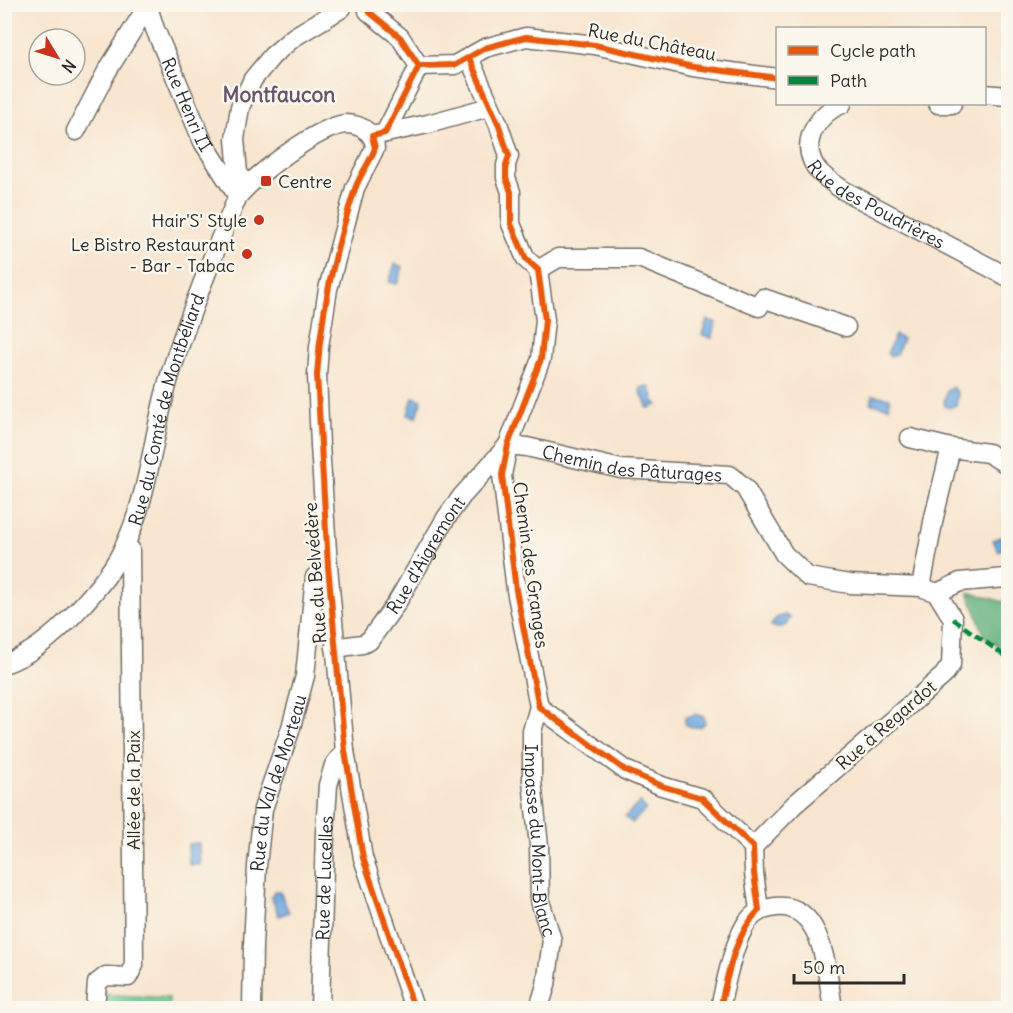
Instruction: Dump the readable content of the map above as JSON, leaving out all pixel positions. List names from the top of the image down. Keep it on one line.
{"streets":{"street":["Rue du Château","Rue Henri II","Rue des Poudrières","Rue du Comté de Montbéliard","Chemin des Pâturages","Rue d'Aigremont","Chemin des Granges","Rue du Belvédère","Rue à Regardot","Rue du Val de Morteau","Allée de la Paix","Impasse du Mont-Blanc","Rue de Lucelles"]},"crossings":[["Rue du Château","Chemin des Granges"],["Rue du Château","Rue du Belvédère"],["Rue Henri II","Rue du Comté de Montbéliard"],["Rue du Comté de Montbéliard","Allée de la Paix"],["Chemin des Pâturages","Rue d'Aigremont"],["Chemin des Pâturages","Chemin des Granges"],["Chemin des Pâturages","Rue à Regardot"],["Rue d'Aigremont","Chemin des Granges"],["Rue d'Aigremont","Rue du Belvédère"],["Chemin des Granges","Impasse du Mont-Blanc"],["Rue du Belvédère","Rue du Val de Morteau"],["Rue du Belvédère","Rue de Lucelles"]],"districts":["Montfaucon"],"places":{"transit":["Centre"],"other":["Hair'S' Style","Le Bistro Restaurant - Bar - Tabac"]},"legend":["Cycle path","Path"],"scale_bar":"50 m","north":"bottom right"}
